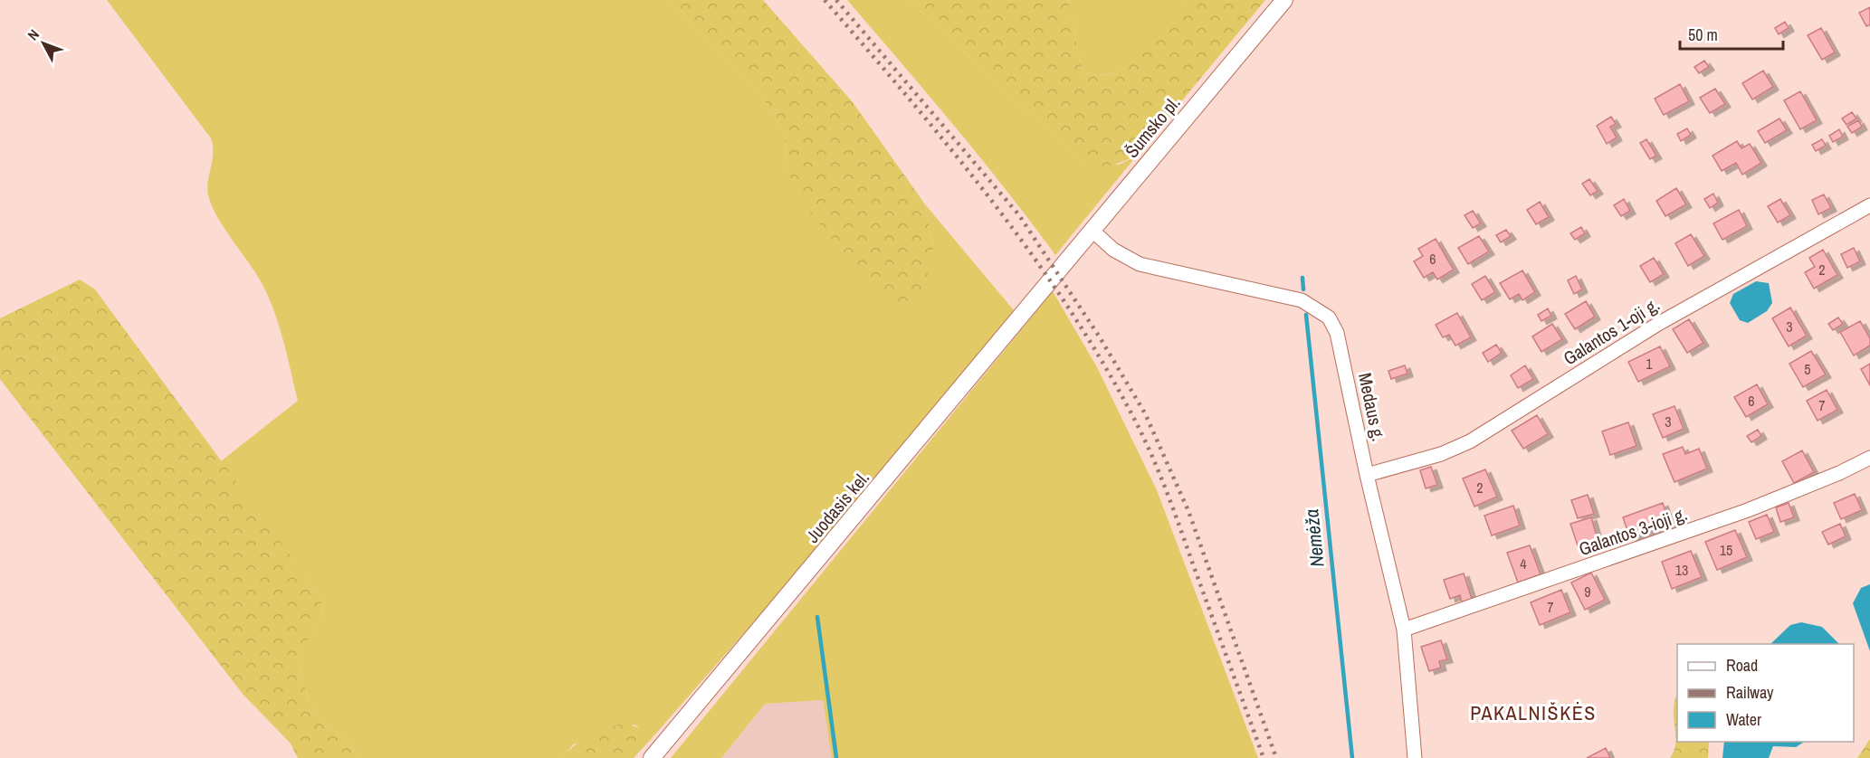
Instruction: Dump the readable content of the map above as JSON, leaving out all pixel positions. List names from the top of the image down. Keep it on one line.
{"streets":{"main road":["Šumsko pl.","Juodasis kel."],"street":["Galantos 1-oji g.","Medaus g.","Galantos 3-ioji g."]},"crossings":[["Šumsko pl.","Medaus g."],["Šumsko pl.","Juodasis kel."],["Galantos 1-oji g.","Medaus g."],["Medaus g.","Galantos 3-ioji g."]],"districts":["PAKALNIŠKĖS"],"water":["Nemėža"],"house_numbers":["6","2","3","1","5","6","7","3","2","15","4","13","9","7"],"legend":["Road","Railway","Water"],"scale_bar":"50 m","north":"top left"}
